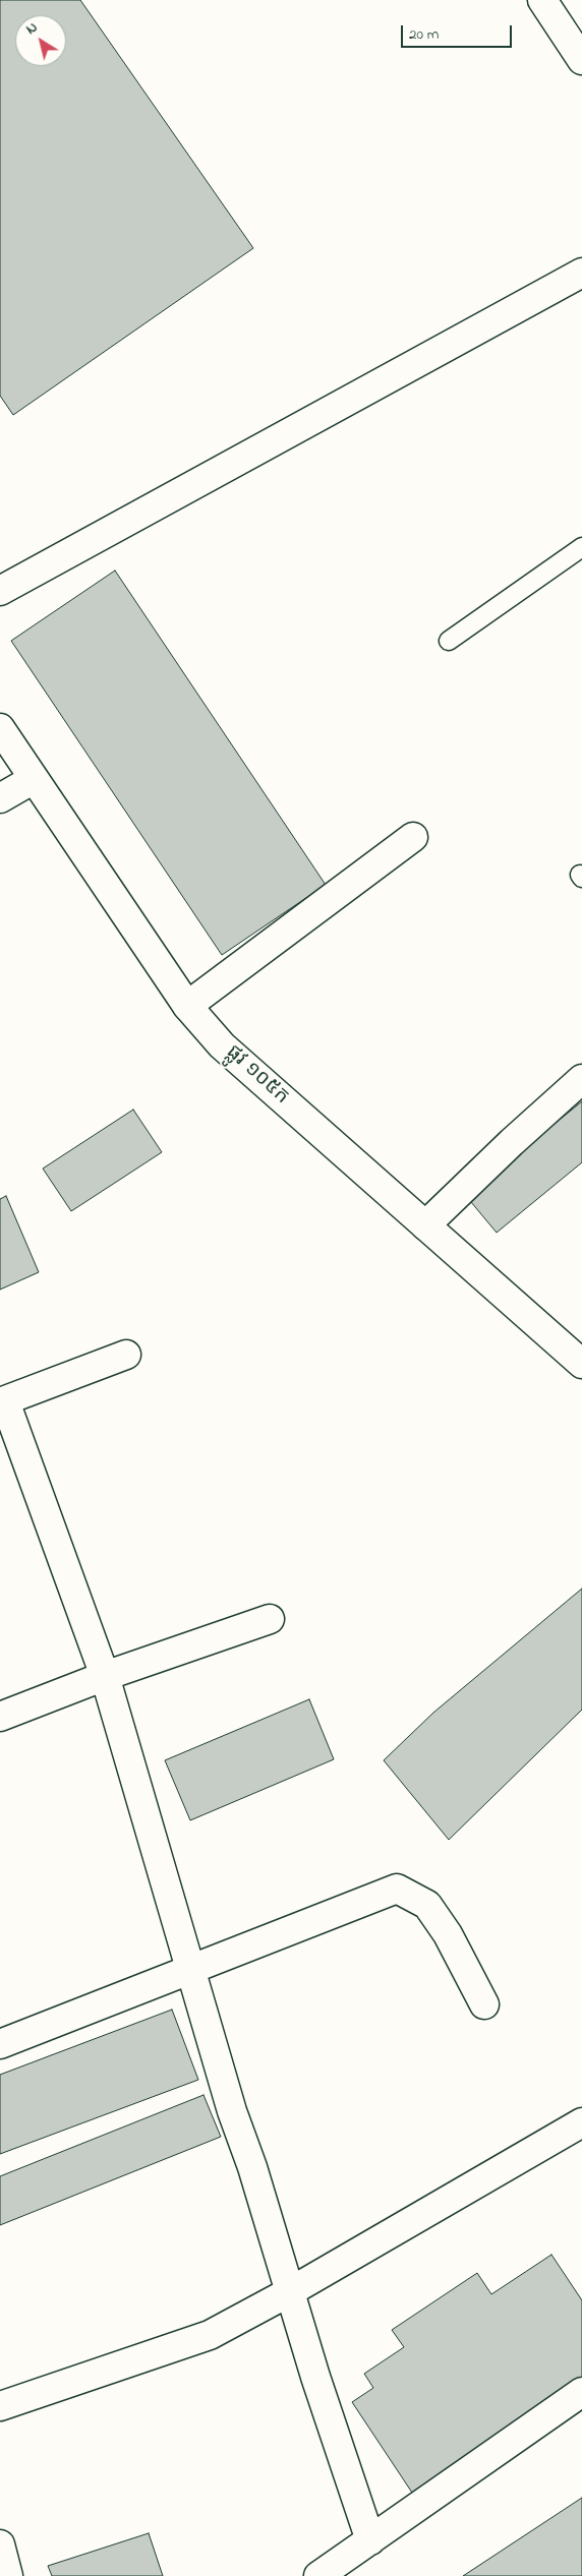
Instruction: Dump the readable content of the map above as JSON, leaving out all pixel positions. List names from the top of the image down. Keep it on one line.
{"streets":{"street":["ផ្លូវ ១០៥ក"]},"scale_bar":"20 m","north":"top left"}
